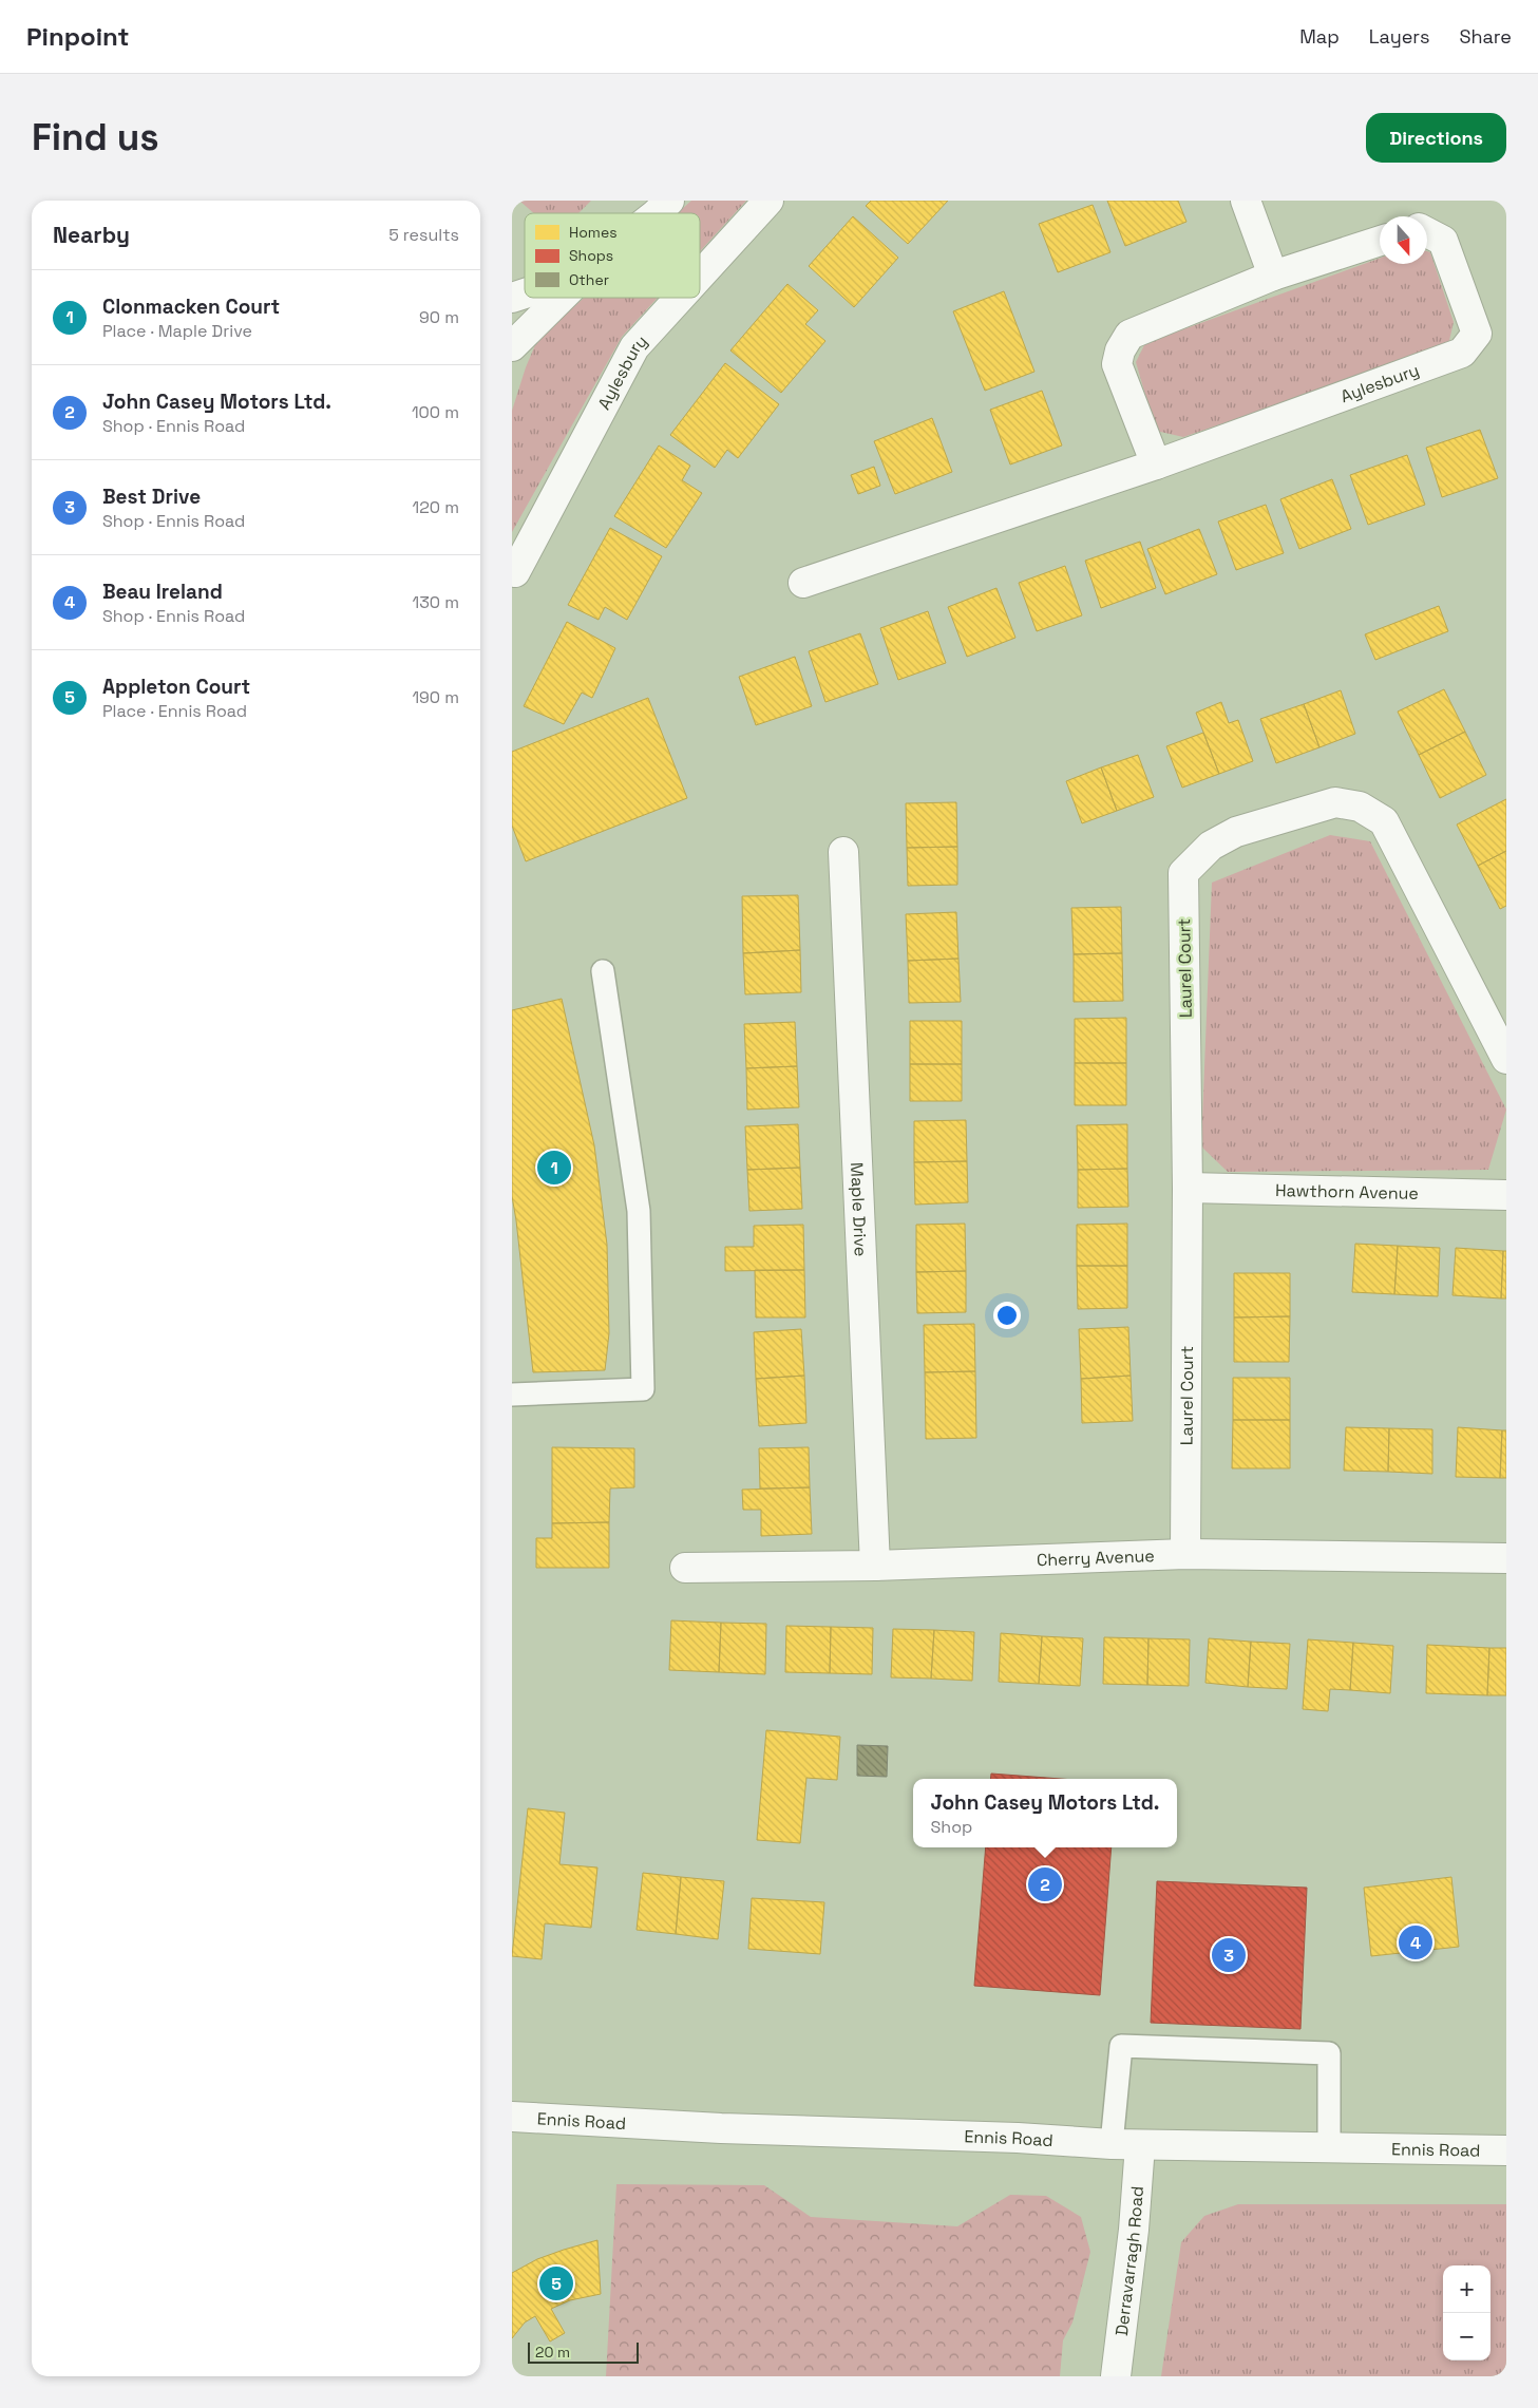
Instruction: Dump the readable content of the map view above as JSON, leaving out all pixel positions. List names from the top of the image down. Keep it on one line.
{"streets":{"street":["Aylesbury","Laurel Court","Hawthorn Avenue","Maple Drive","Cherry Avenue","Ennis Road","Derravarragh Road"]},"crossings":[["Laurel Court","Hawthorn Avenue"],["Laurel Court","Cherry Avenue"],["Maple Drive","Cherry Avenue"],["Ennis Road","Derravarragh Road"]],"legend":["Homes","Shops","Other"],"scale_bar":"20 m","north":"bottom","page":{"header":"Pinpoint","nav":["Map","Layers","Share"],"buttons":"Directions","title":"Find us","heading":["Nearby","5 results"],"list":[{"mark":"1","name":"Clonmacken Court","note":"Place · Maple Drive","value":"90 m"},{"mark":"2","name":"John Casey Motors Ltd.","note":"Shop · Ennis Road","value":"100 m"},{"mark":"3","name":"Best Drive","note":"Shop · Ennis Road","value":"120 m"},{"mark":"4","name":"Beau Ireland","note":"Shop · Ennis Road","value":"130 m"},{"mark":"5","name":"Appleton Court","note":"Place · Ennis Road","value":"190 m"}],"pins":["1","2","4","3","5"],"popup":["John Casey Motors Ltd.","Shop"],"map_buttons":["+","−"],"scale":"20 m"}}
